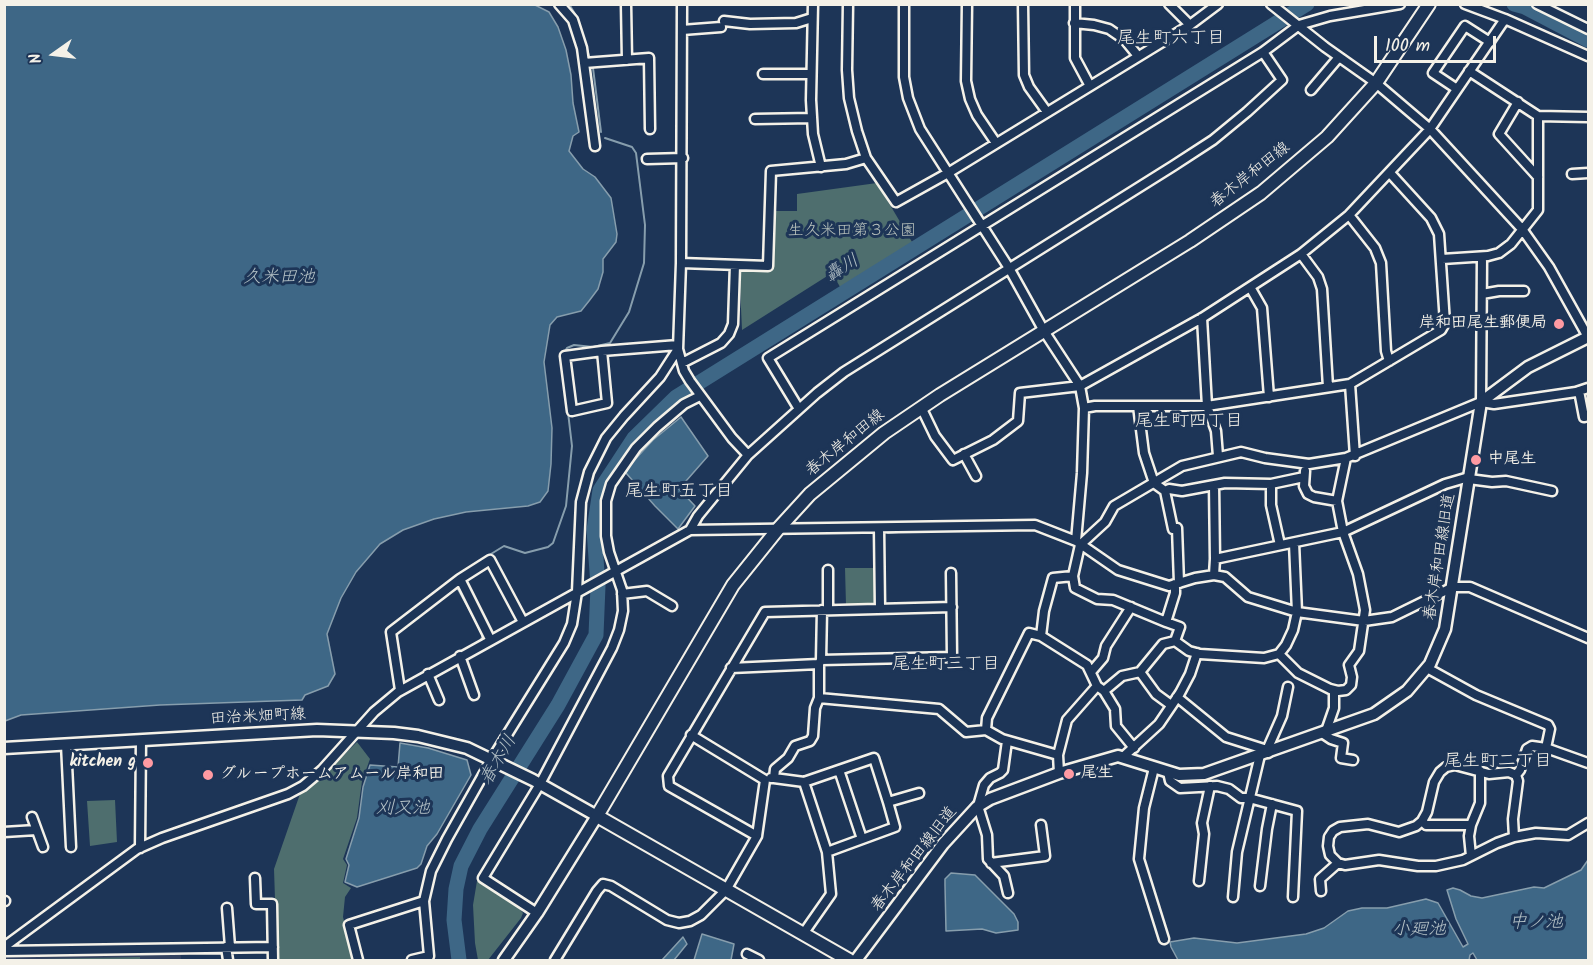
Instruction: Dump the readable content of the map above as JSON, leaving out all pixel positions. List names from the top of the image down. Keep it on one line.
{"streets":{"main road":["春木岸和田線"],"street":["春木岸和田線旧道","田治米畑町線"]},"districts":["尾生町六丁目","尾生町四丁目","尾生町五丁目","尾生町三丁目","尾生町二丁目"],"water":["轟川","久米田池","春木川","刈又池","中ノ池","小廻池"],"parks":["生久米田第３公園"],"places":["岸和田尾生郵便局","中尾生","kitchen g","尾生","グループホームアムール岸和田"],"scale_bar":"100 m","north":"left"}
